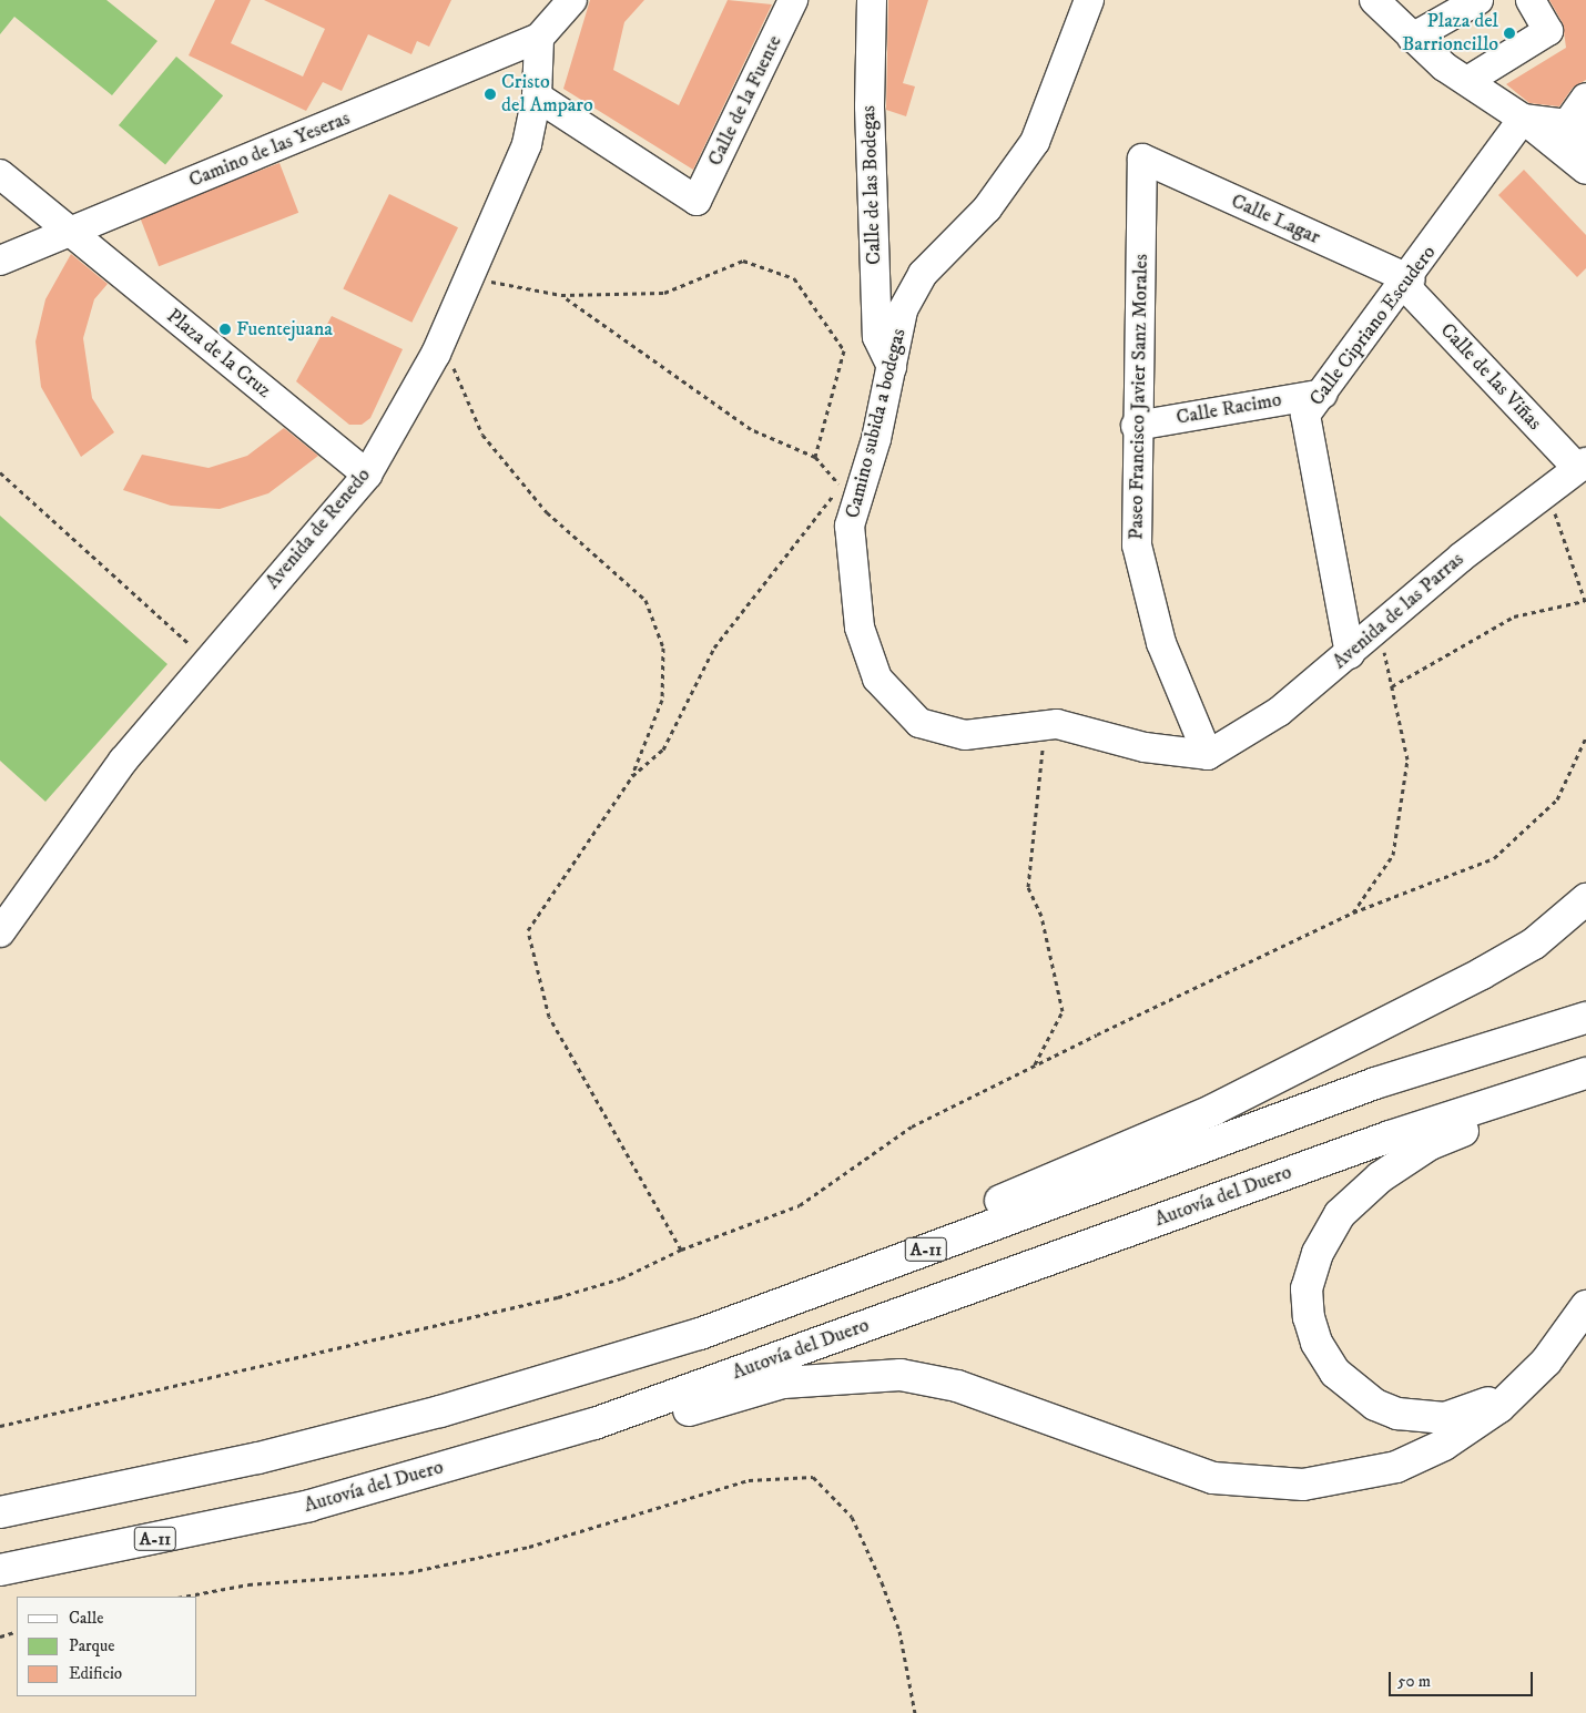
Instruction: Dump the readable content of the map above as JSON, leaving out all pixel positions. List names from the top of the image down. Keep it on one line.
{"streets":{"highway":["Autovía del Duero","A-11"],"street":["Calle de la Fuente","Camino de las Yeseras","Calle de las Bodegas","Calle Lagar","Calle Cipriano Escudero","Plaza de la Cruz","Calle de las Viñas","Paseo Francisco Javier Sanz Morales","Calle Racimo","Camino subida a bodegas","Avenida de Renedo","Avenida de las Parras"]},"crossings":[["Calle de la Fuente","Avenida de Renedo"],["Camino de las Yeseras","Plaza de la Cruz"],["Camino de las Yeseras","Avenida de Renedo"],["Calle de las Bodegas","Camino subida a bodegas"],["Calle Lagar","Calle Cipriano Escudero"],["Calle Lagar","Calle de las Viñas"],["Calle Lagar","Paseo Francisco Javier Sanz Morales"],["Calle Cipriano Escudero","Calle de las Viñas"],["Calle Cipriano Escudero","Calle Racimo"],["Calle Cipriano Escudero","Avenida de las Parras"],["Plaza de la Cruz","Avenida de Renedo"],["Calle de las Viñas","Avenida de las Parras"],["Paseo Francisco Javier Sanz Morales","Calle Racimo"],["Paseo Francisco Javier Sanz Morales","Camino subida a bodegas"],["Paseo Francisco Javier Sanz Morales","Avenida de las Parras"],["Camino subida a bodegas","Avenida de las Parras"]],"places":["Plaza del Barrioncillo","Cristo del Amparo","Fuentejuana"],"legend":["Calle","Parque","Edificio"],"scale_bar":"50 m"}
